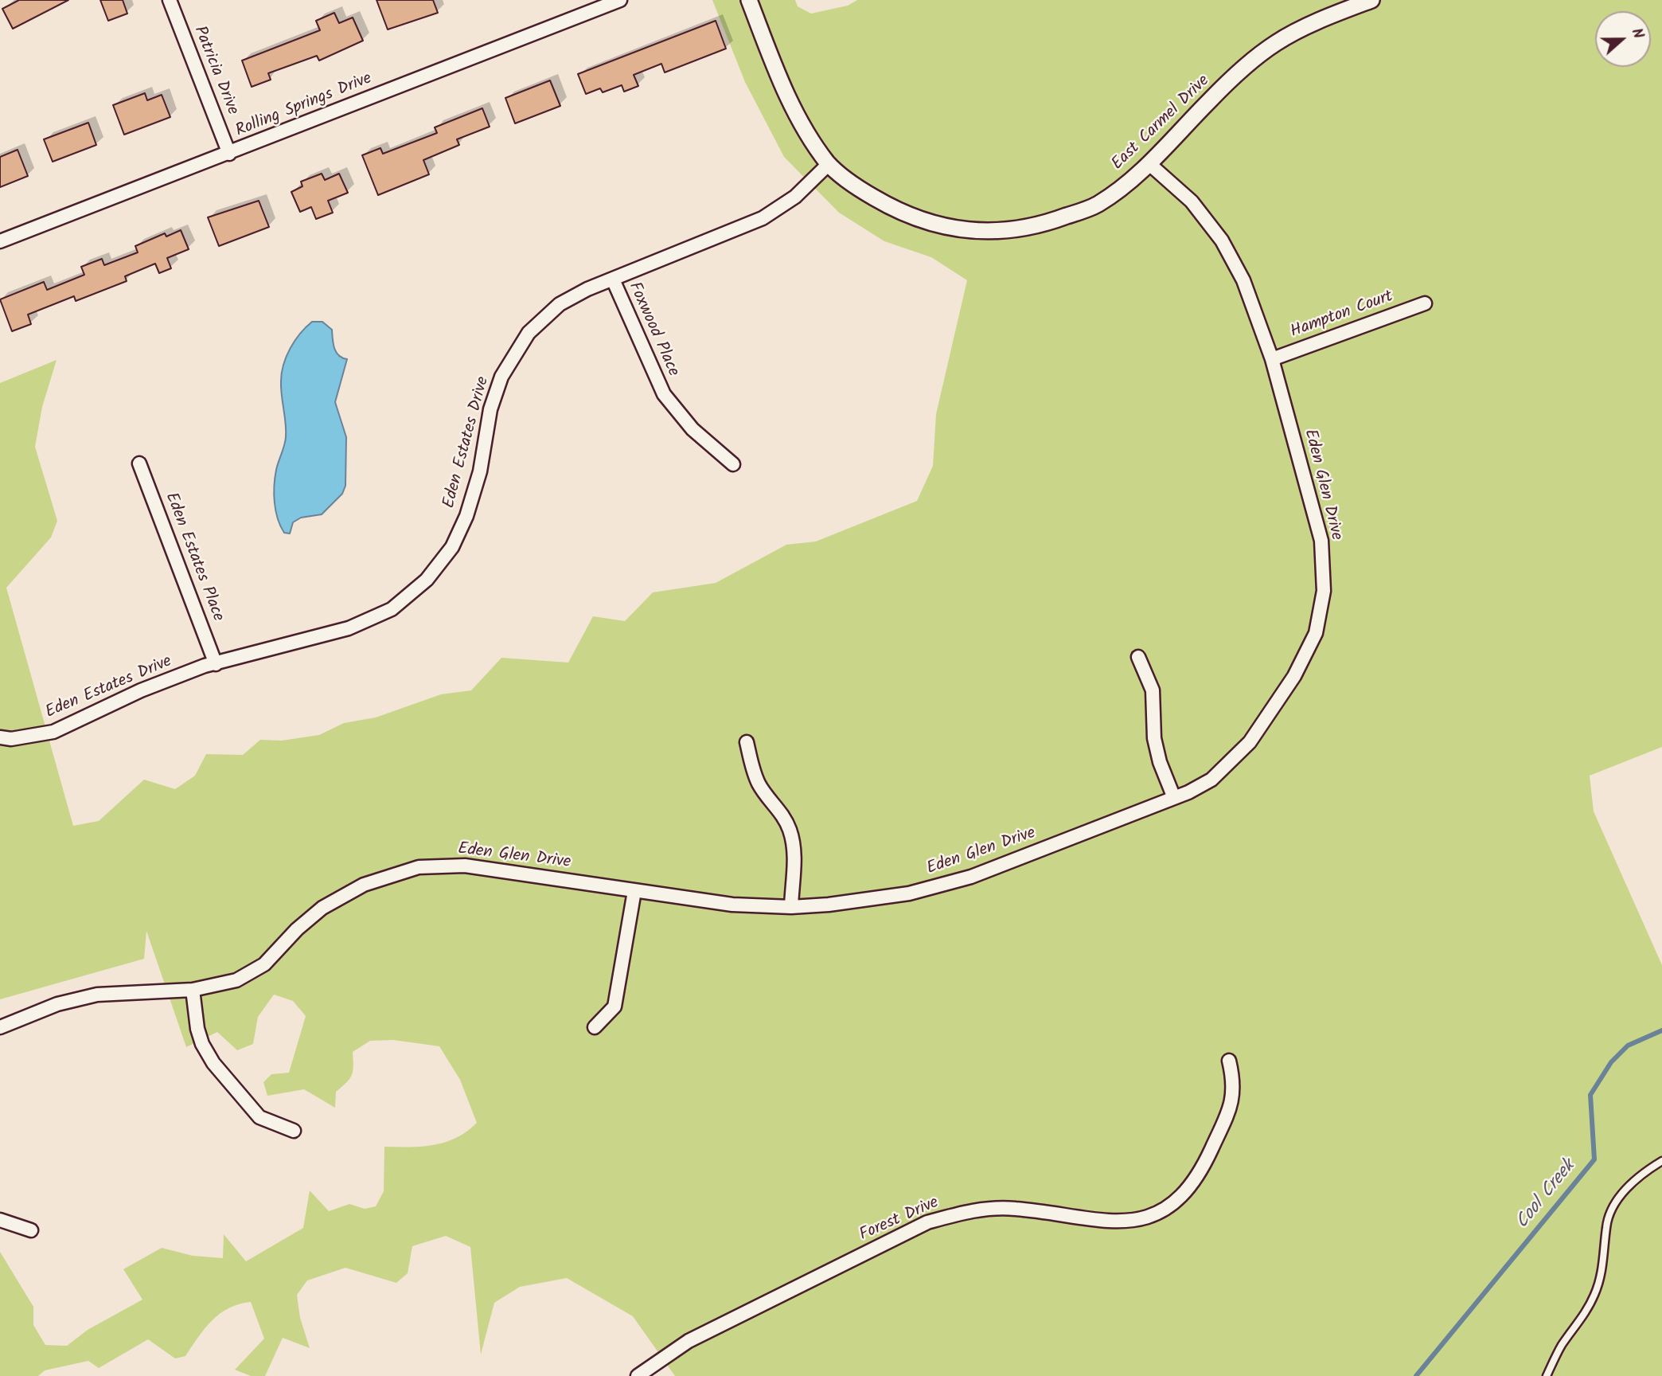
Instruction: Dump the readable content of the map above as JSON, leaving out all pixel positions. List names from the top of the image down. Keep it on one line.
{"streets":{"street":["Patricia Drive","Rolling Springs Drive","East Carmel Drive","Hampton Court","Foxwood Place","Eden Estates Drive","Eden Glen Drive","Eden Estates Place","Forest Drive"]},"crossings":[["Patricia Drive","Rolling Springs Drive"],["East Carmel Drive","Eden Estates Drive"],["East Carmel Drive","Eden Glen Drive"],["Hampton Court","Eden Glen Drive"],["Foxwood Place","Eden Estates Drive"],["Eden Estates Drive","Eden Estates Place"]],"water":["Cool Creek"],"north":"right"}
